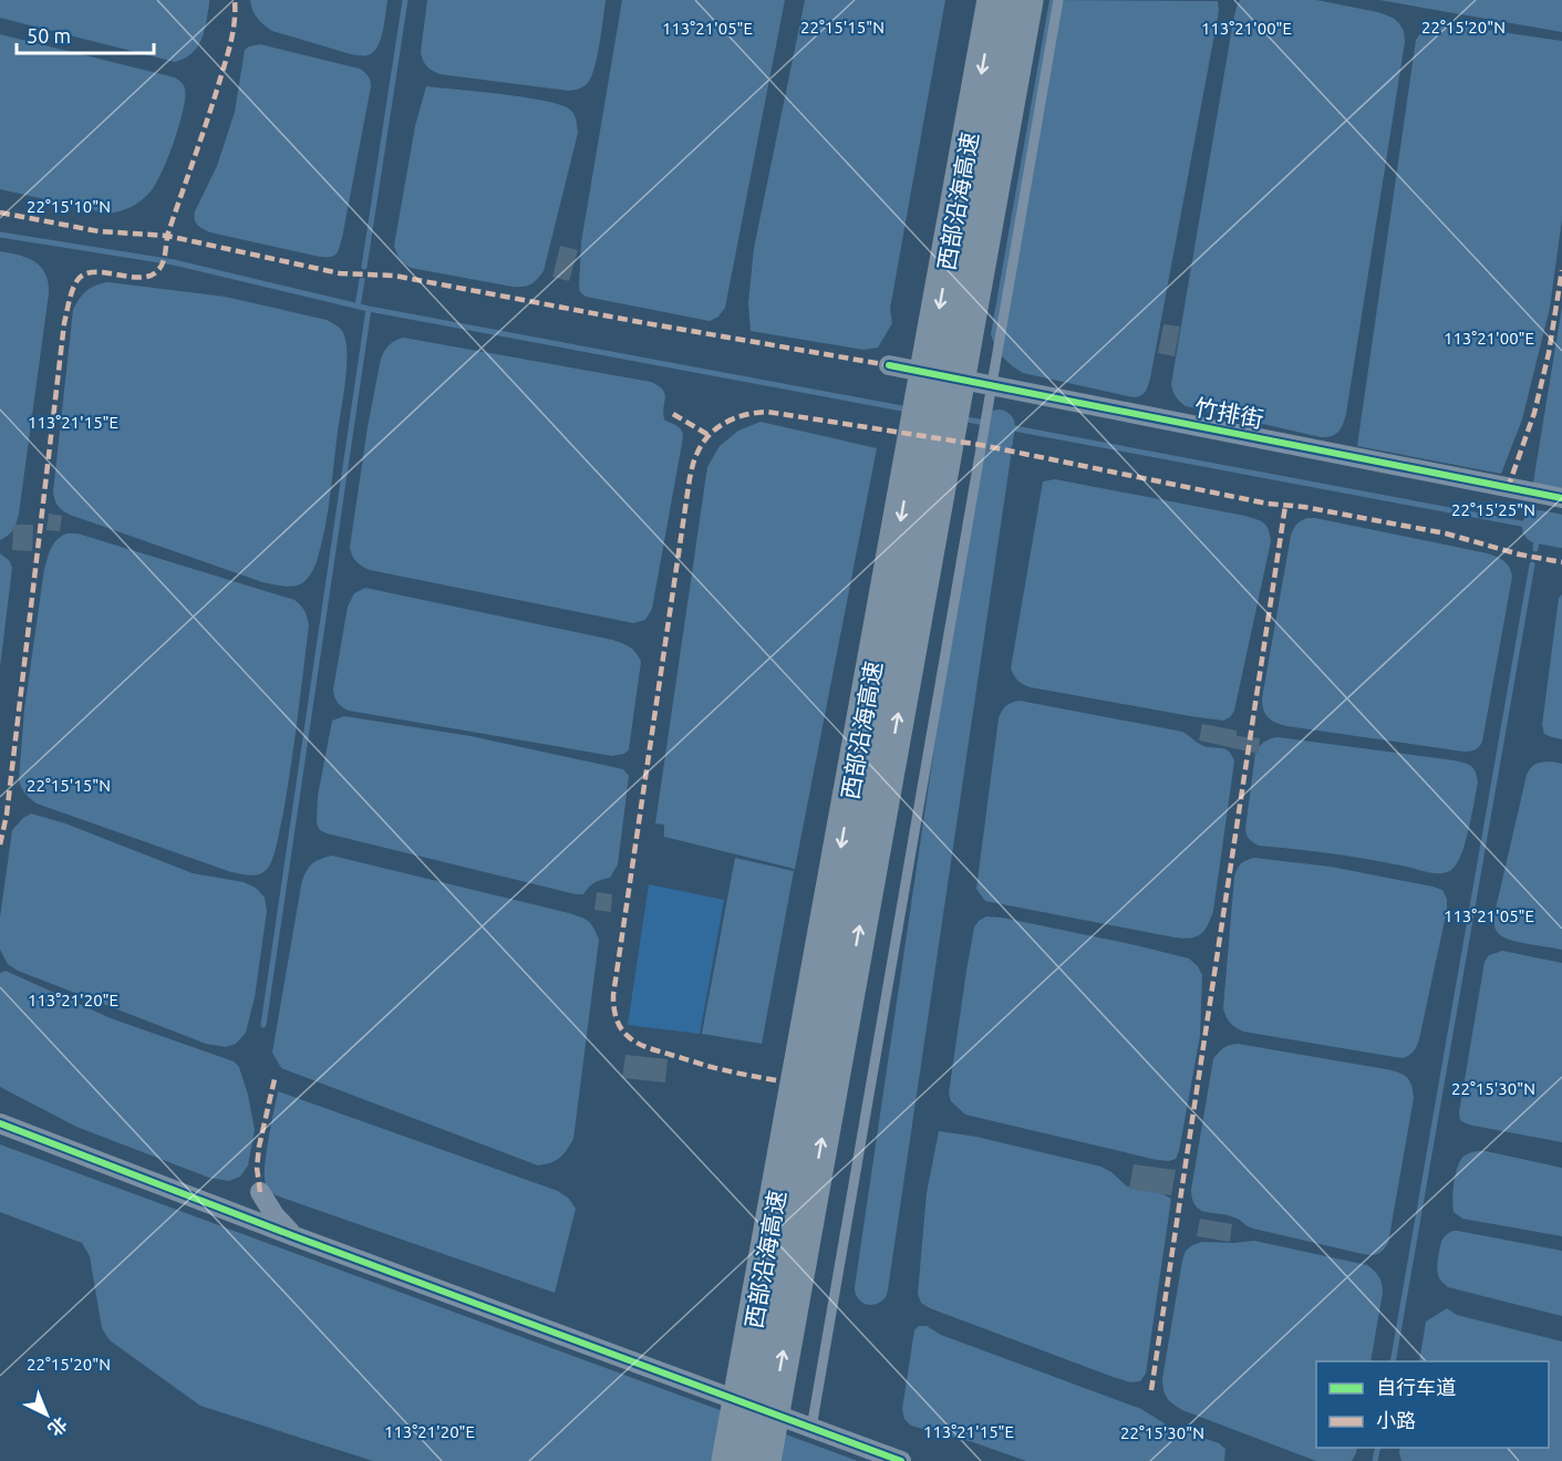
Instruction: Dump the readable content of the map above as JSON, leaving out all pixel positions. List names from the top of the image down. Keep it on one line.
{"streets":{"highway":["西部沿海高速"],"street":["竹排街"]},"legend":["自行车道","小路"],"scale_bar":"50 m","north":"bottom right","coordinates":["22°15'15\"N","22°15'20\"N","113°21'05\"E","113°21'00\"E","22°15'10\"N","113°21'15\"E","22°15'25\"N","113°21'20\"E","22°15'30\"N"]}
